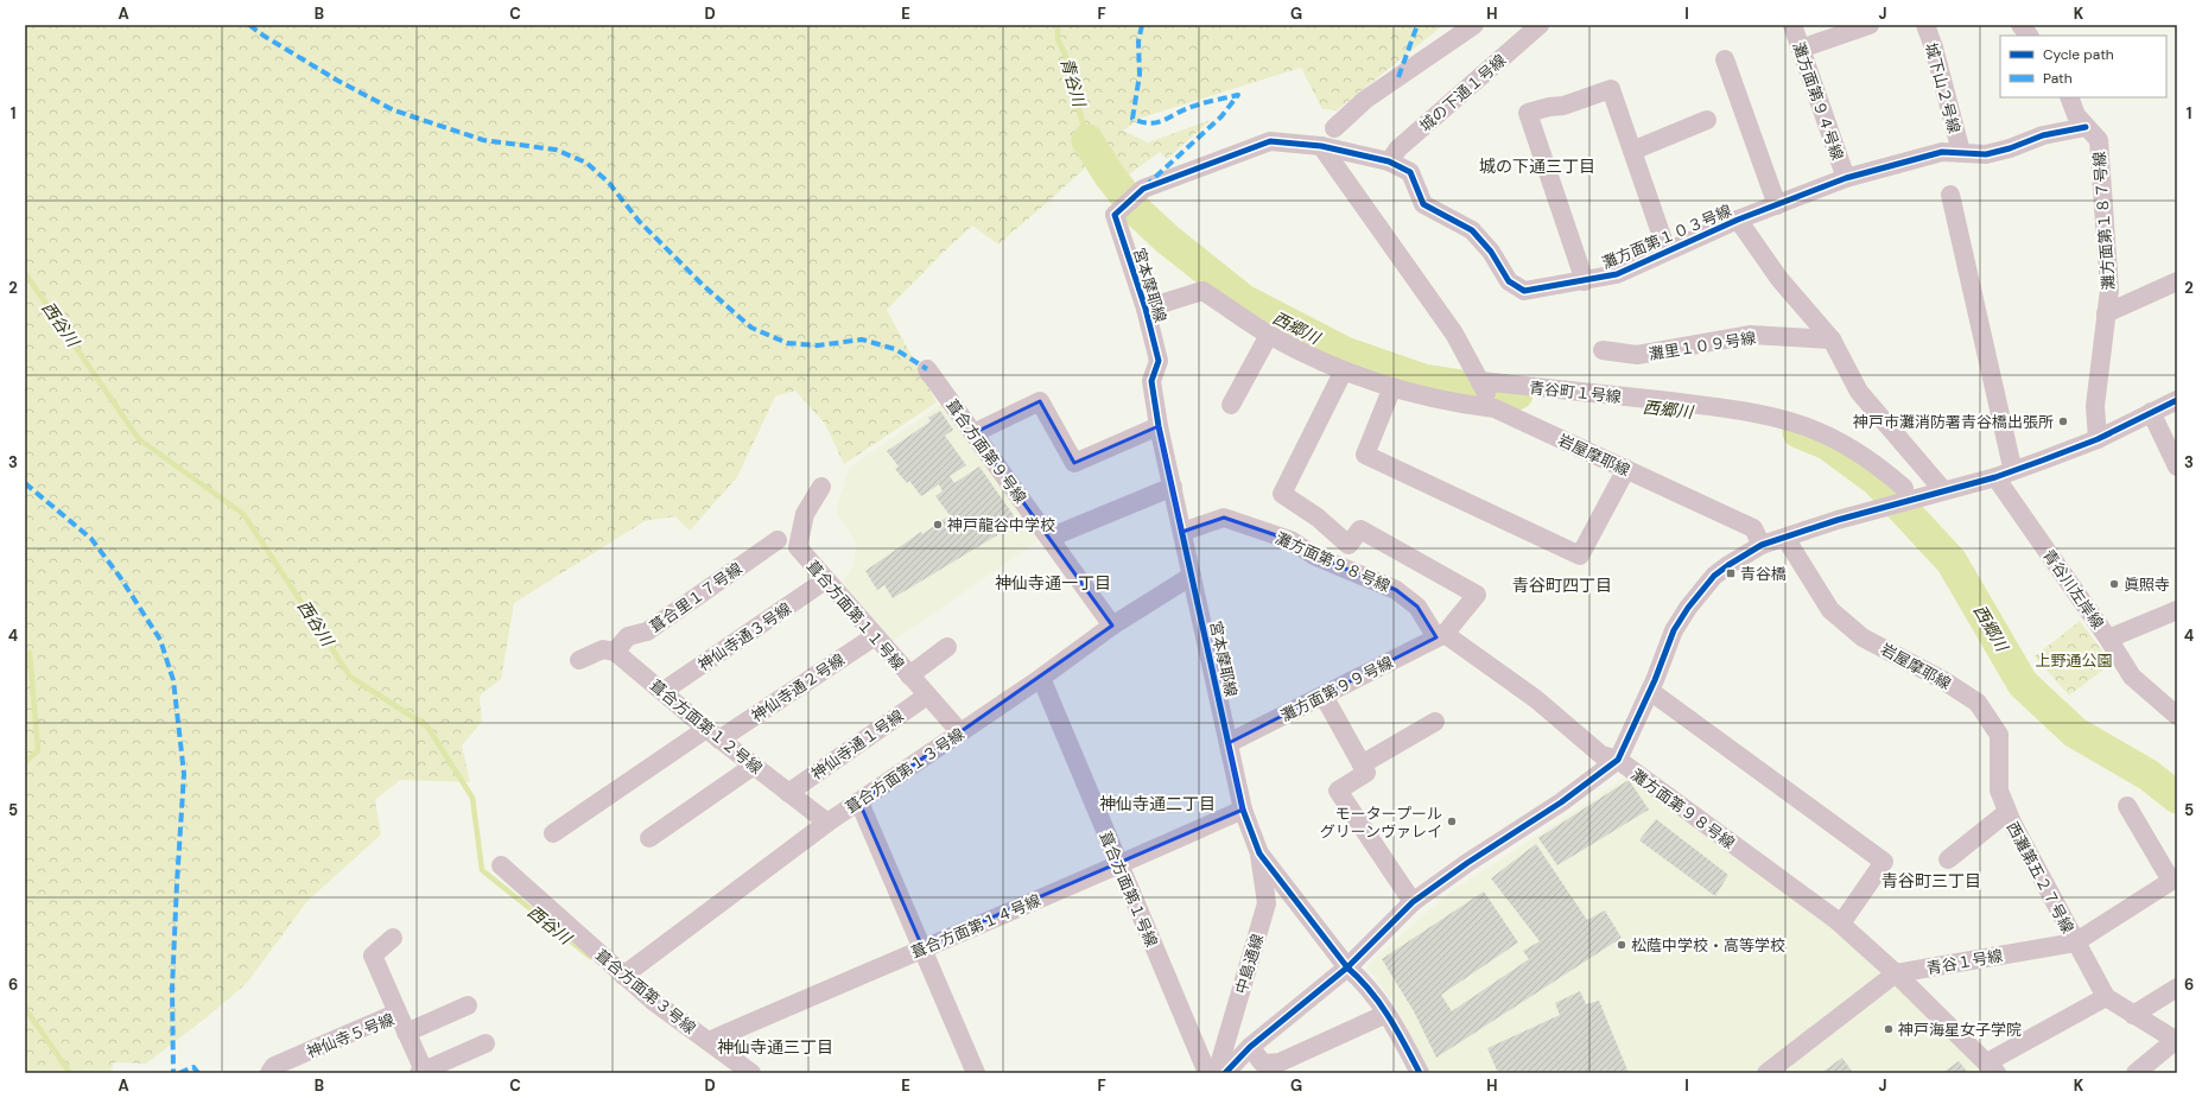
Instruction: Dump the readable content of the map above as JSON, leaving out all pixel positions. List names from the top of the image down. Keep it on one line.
{"streets":{"street":["城下山２号線","城の下通１号線","灘方面第９４号線","灘方面第１８７号線","灘方面第１０３号線","宮本摩耶線","灘里１０９号線","青谷町１号線","葺合方面第９号線","岩屋摩耶線","灘方面第９８号線","青谷川左岸線","葺合里１７号線","葺合方面第１１号線","神仙寺通３号線","神仙寺通２号線","灘方面第９９号線","葺合方面第１２号線","神仙寺通１号線","葺合方面第１３号線","西灘第五２７号線","葺合方面第１号線","葺合方面第１４号線","青谷１号線","中島通線","葺合方面第３号線","神仙寺５号線"]},"crossings":[["城下山２号線","灘方面第１０３号線"],["城の下通１号線","灘方面第１０３号線"],["灘方面第９４号線","灘方面第１０３号線"],["灘方面第１８７号線","灘方面第１０３号線"],["灘方面第１０３号線","宮本摩耶線"],["宮本摩耶線","岩屋摩耶線"],["宮本摩耶線","灘方面第９８号線"],["宮本摩耶線","灘方面第９９号線"],["宮本摩耶線","葺合方面第１３号線"],["宮本摩耶線","葺合方面第１４号線"],["宮本摩耶線","中島通線"],["葺合方面第９号線","葺合方面第１３号線"],["岩屋摩耶線","西灘第五２７号線"],["灘方面第９８号線","灘方面第９９号線"],["灘方面第９８号線","青谷１号線"],["葺合里１７号線","葺合方面第１２号線"],["葺合方面第１１号線","神仙寺通３号線"],["葺合方面第１１号線","神仙寺通２号線"],["葺合方面第１１号線","神仙寺通１号線"],["葺合方面第１１号線","葺合方面第１３号線"],["神仙寺通３号線","葺合方面第１２号線"],["神仙寺通２号線","葺合方面第１２号線"],["葺合方面第１２号線","神仙寺通１号線"],["葺合方面第１２号線","葺合方面第１３号線"],["葺合方面第１３号線","葺合方面第１号線"],["葺合方面第１３号線","葺合方面第３号線"],["西灘第五２７号線","青谷１号線"],["葺合方面第１号線","葺合方面第１４号線"],["葺合方面第１４号線","葺合方面第３号線"]],"districts":["城の下通三丁目","神仙寺通一丁目","青谷町四丁目","神仙寺通二丁目","青谷町三丁目","神仙寺通三丁目"],"water":["青谷川","西谷川","西郷川"],"parks":["上野通公園"],"places":{"other":["神戸市灘消防署青谷橋出張所","神戸龍谷中学校","眞照寺","モータープール グリーンヴァレイ","松蔭中学校・高等学校","神戸海星女子学院"],"transit":["青谷橋"]},"legend":["Cycle path","Path"],"grid":{"columns":["A","B","C","D","E","F","G","H","I","J","K"],"rows":["1","2","3","4","5","6"]}}
